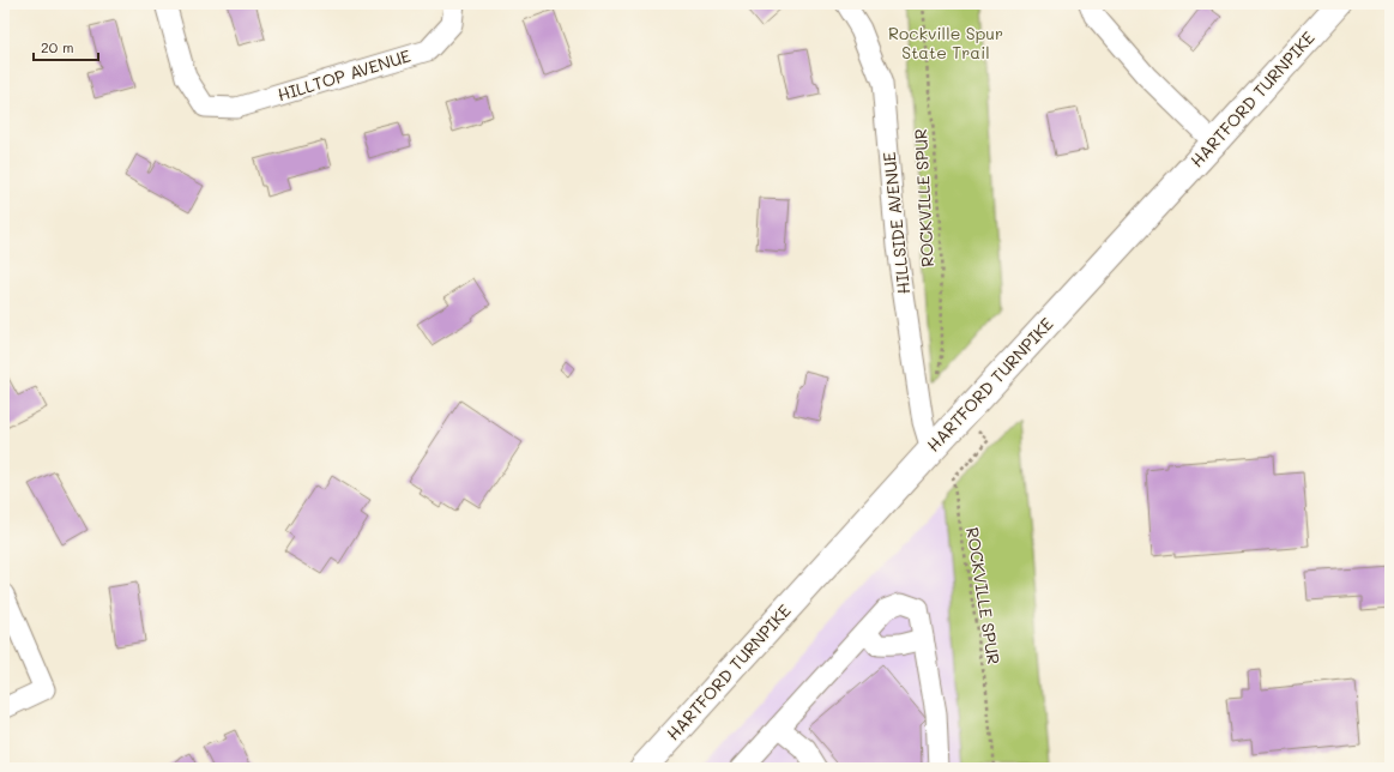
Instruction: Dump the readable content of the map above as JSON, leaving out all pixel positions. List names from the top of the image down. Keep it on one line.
{"streets":{"main road":["HARTFORD TURNPIKE"],"street":["HILLTOP AVENUE","HILLSIDE AVENUE"],"path":["ROCKVILLE SPUR"]},"crossings":[["HARTFORD TURNPIKE","HILLSIDE AVENUE"]],"parks":["Rockville Spur State Trail"],"scale_bar":"20 m"}
